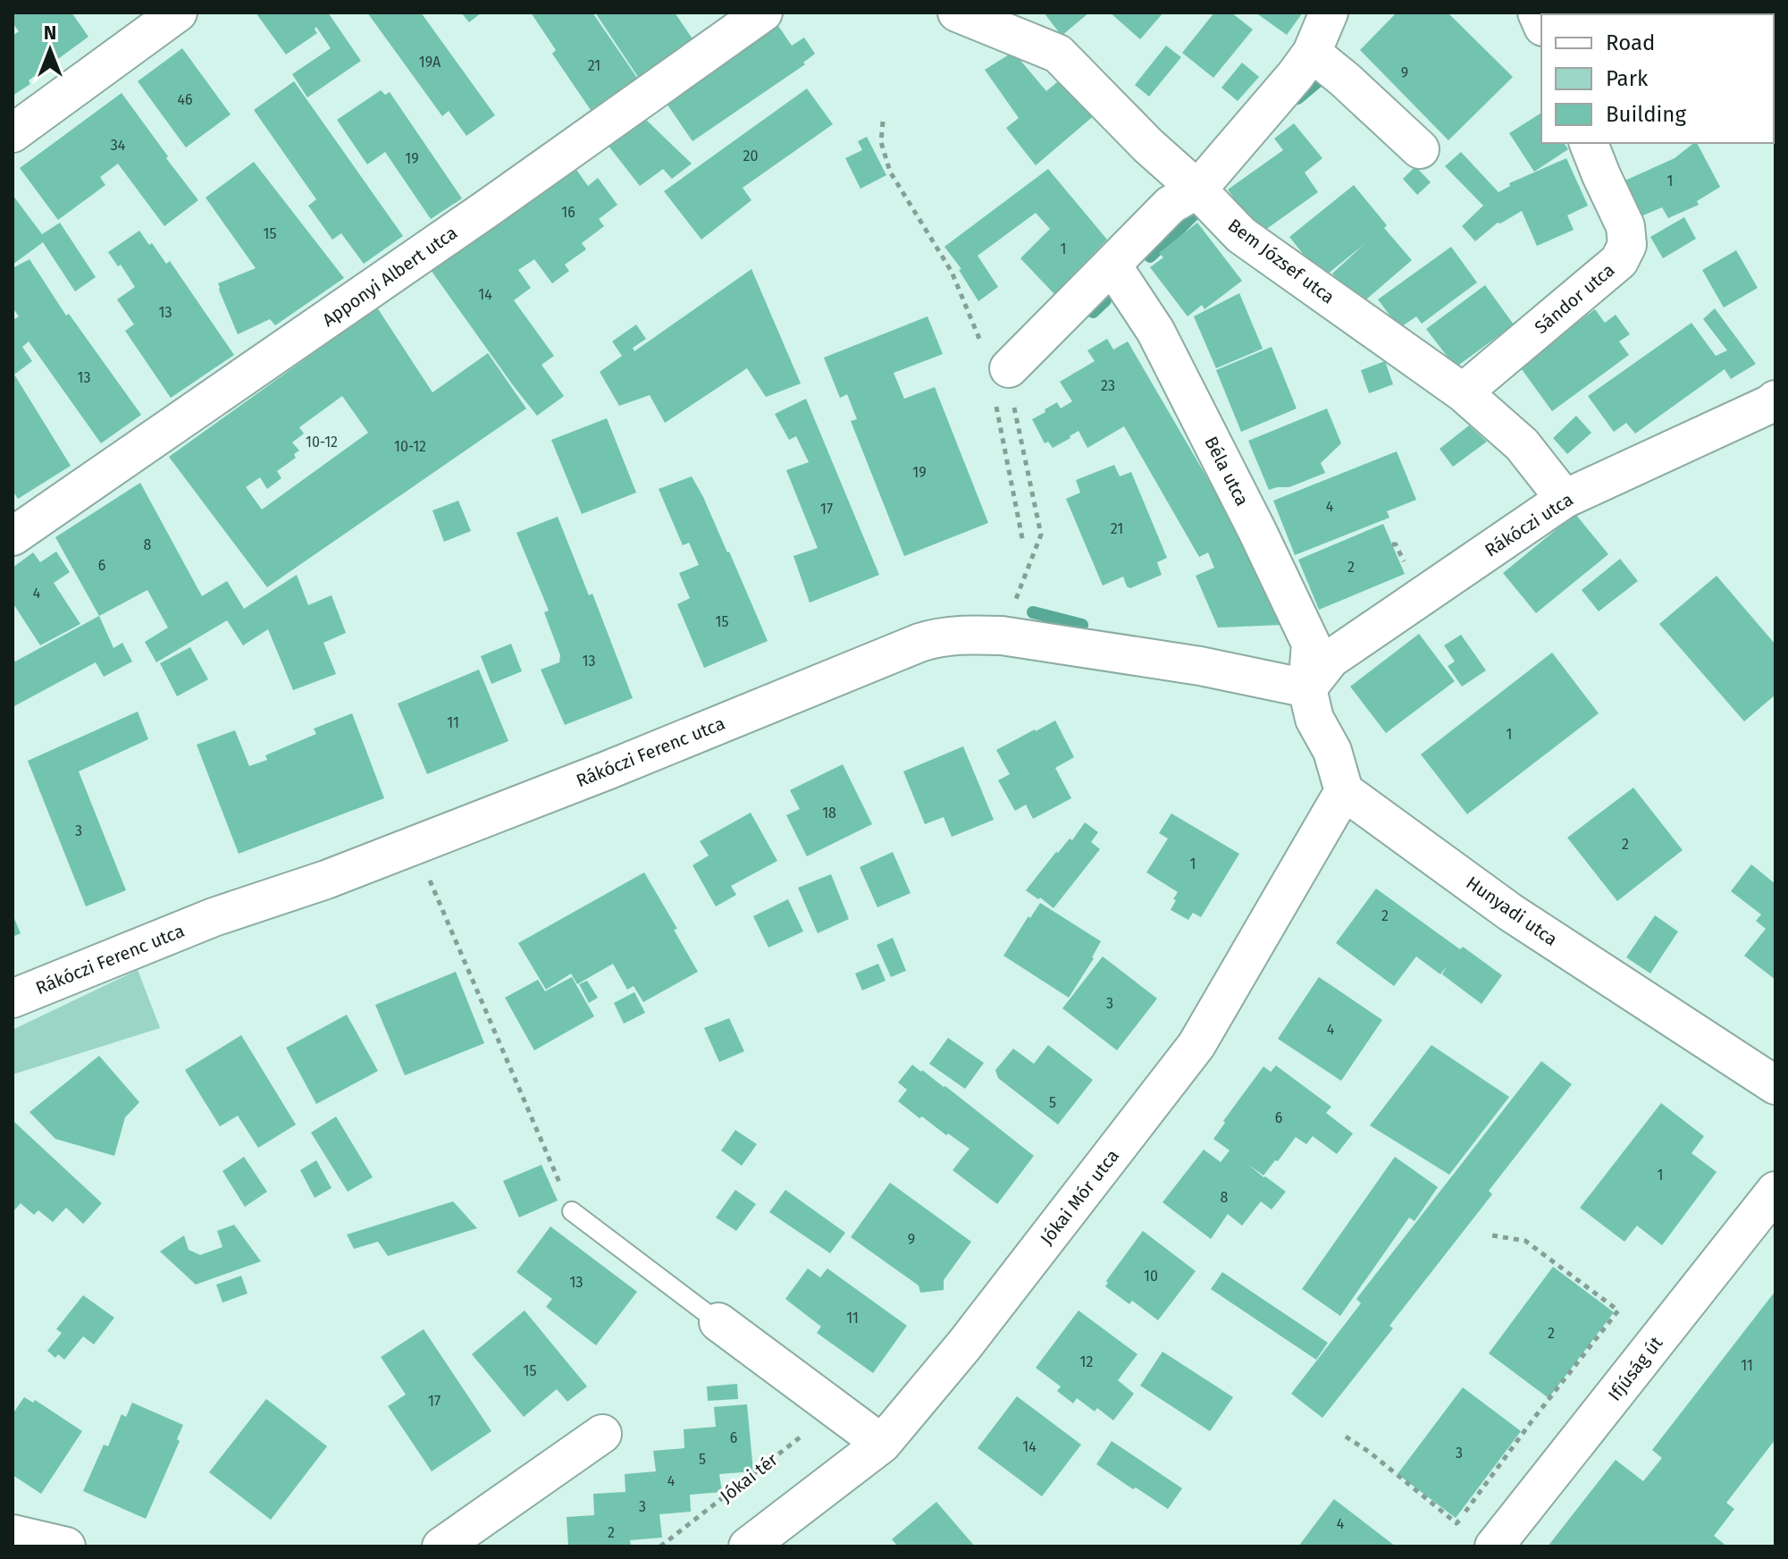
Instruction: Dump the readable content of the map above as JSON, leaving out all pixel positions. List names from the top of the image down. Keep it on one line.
{"streets":{"street":["Bem József utca","Apponyi Albert utca","Sándor utca","Béla utca","Rákóczi utca","Rákóczi Ferenc utca","Hunyadi utca","Jókai Mór utca","Ifjúság út"],"path":["Jókai tér"]},"crossings":[["Bem József utca","Sándor utca"],["Bem József utca","Rákóczi utca"],["Béla utca","Rákóczi utca"],["Béla utca","Rákóczi Ferenc utca"],["Rákóczi utca","Rákóczi Ferenc utca"],["Hunyadi utca","Jókai Mór utca"]],"house_numbers":["19A","21","9","46","34","20","19","1","16","15","1","14","13","13","23","10-12","10-12","19","4","17","21","8","6","2","4","15","13","11","1","18","3","2","1","2","3","4","5","6","1","8","9","10","13","11","2","12","11","15","17","6","14","3","5","4","3","4","2"],"legend":["Road","Park","Building"],"north":"top"}
